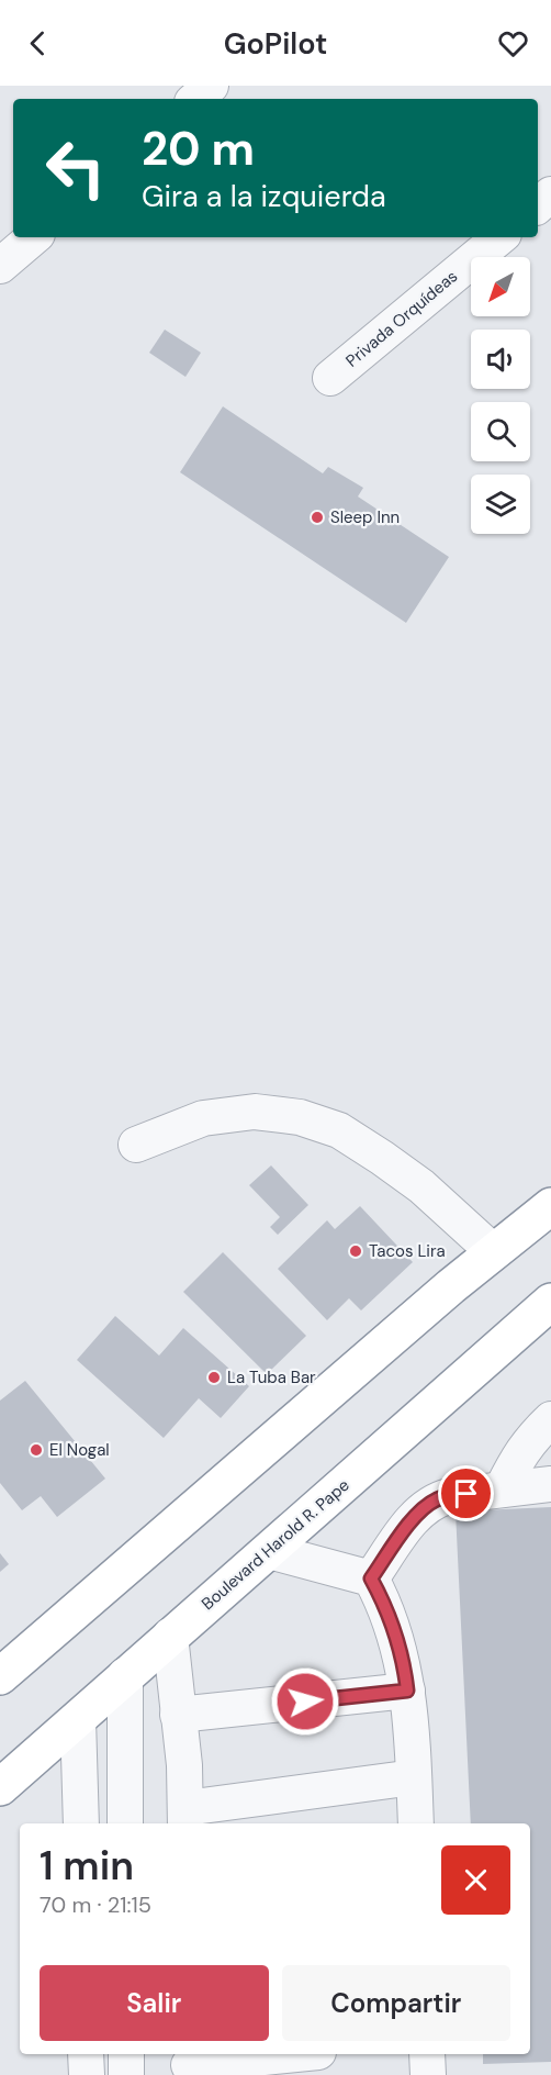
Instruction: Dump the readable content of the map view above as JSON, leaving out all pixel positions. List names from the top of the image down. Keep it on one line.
{"streets":{"highway":["Boulevard Harold R. Pape"],"street":["Privada Orquídeas"]},"places":["Sleep Inn","Tacos Lira","La Tuba Bar","El Nogal"],"north":"bottom left","page":{"header":"GoPilot","turn":["20 m","Gira a la izquierda"],"heading":["1 min","70 m · 21:15"],"buttons":["Salir","Compartir"]}}
